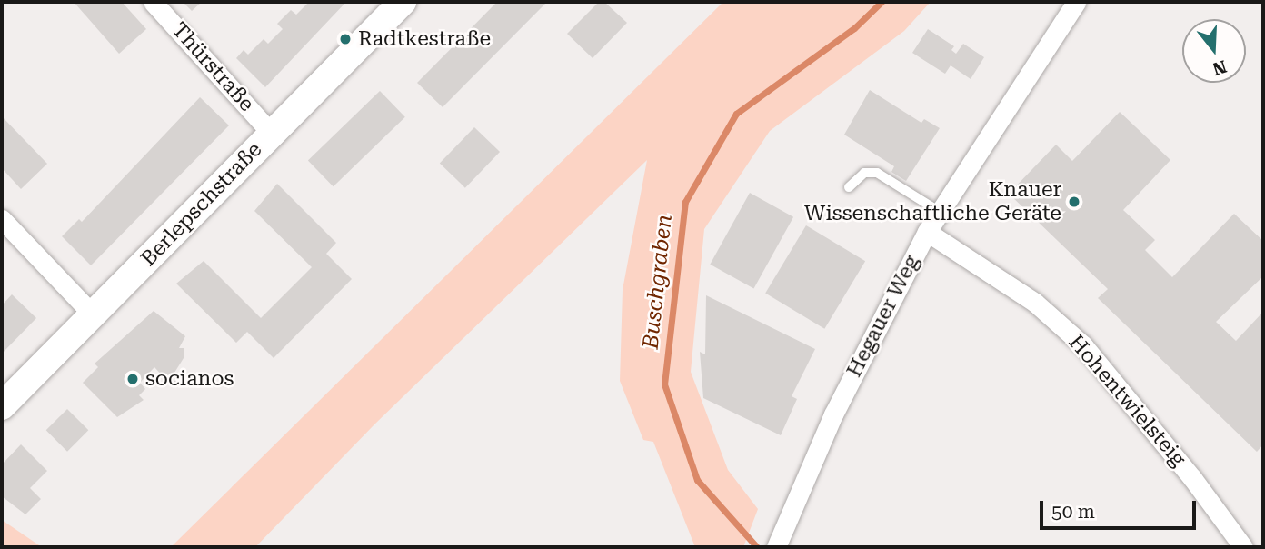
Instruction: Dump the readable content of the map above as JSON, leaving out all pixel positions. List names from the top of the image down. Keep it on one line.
{"streets":{"street":["Thürstraße","Berlepschstraße","Hegauer Weg","Hohentwielsteig"]},"crossings":[["Thürstraße","Berlepschstraße"],["Hegauer Weg","Hohentwielsteig"]],"water":["Buschgraben"],"places":["Radtkestraße","Knauer Wissenschaftliche Geräte","socianos"],"scale_bar":"50 m","north":"bottom"}
